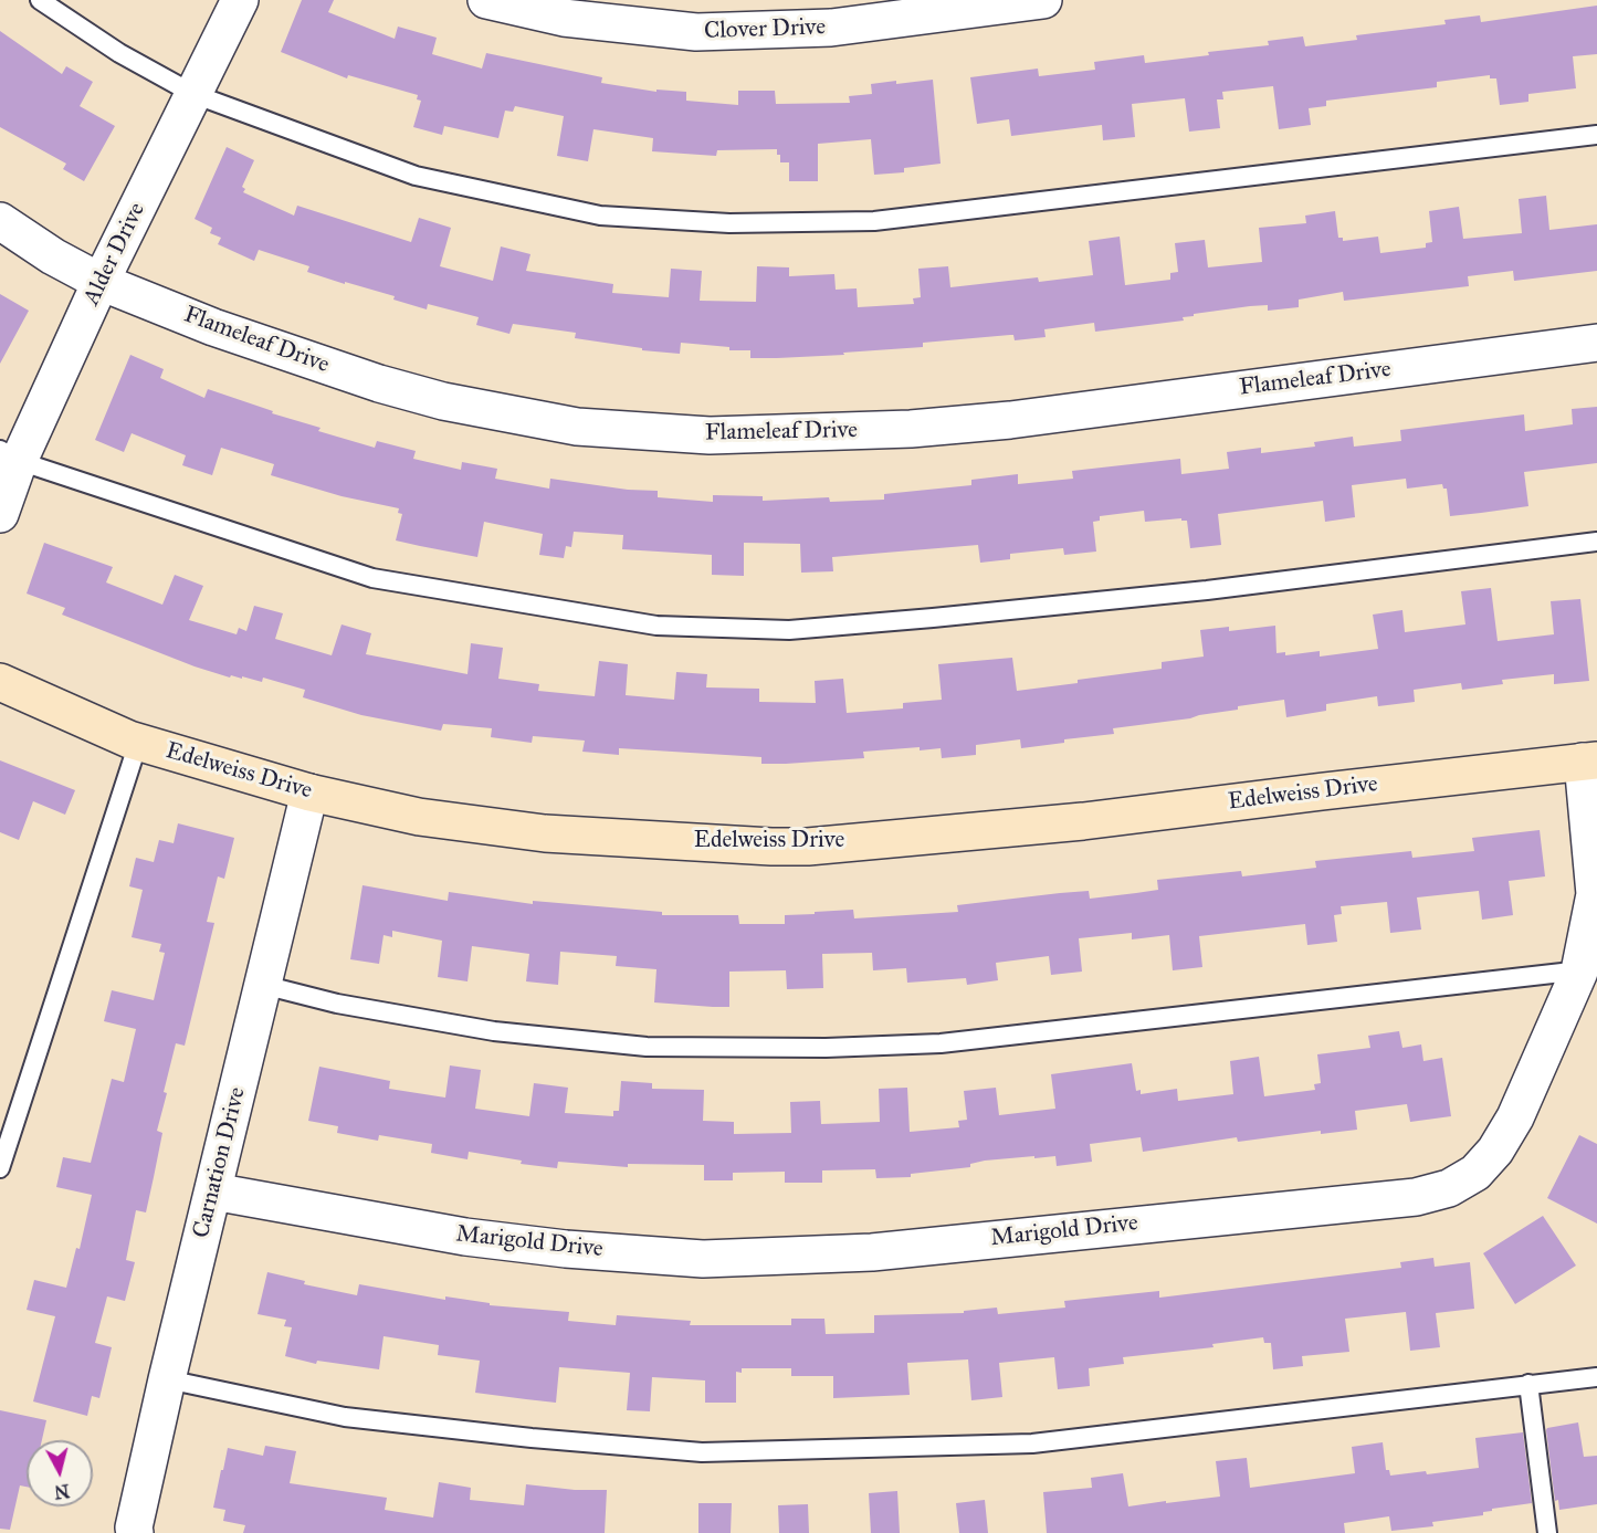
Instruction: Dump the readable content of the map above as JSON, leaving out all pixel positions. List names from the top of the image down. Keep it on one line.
{"streets":{"street":["Clover Drive","Alder Drive","Flameleaf Drive","Edelweiss Drive","Carnation Drive","Marigold Drive"]},"crossings":[["Alder Drive","Flameleaf Drive"],["Edelweiss Drive","Carnation Drive"],["Edelweiss Drive","Marigold Drive"],["Carnation Drive","Marigold Drive"]],"north":"bottom"}
